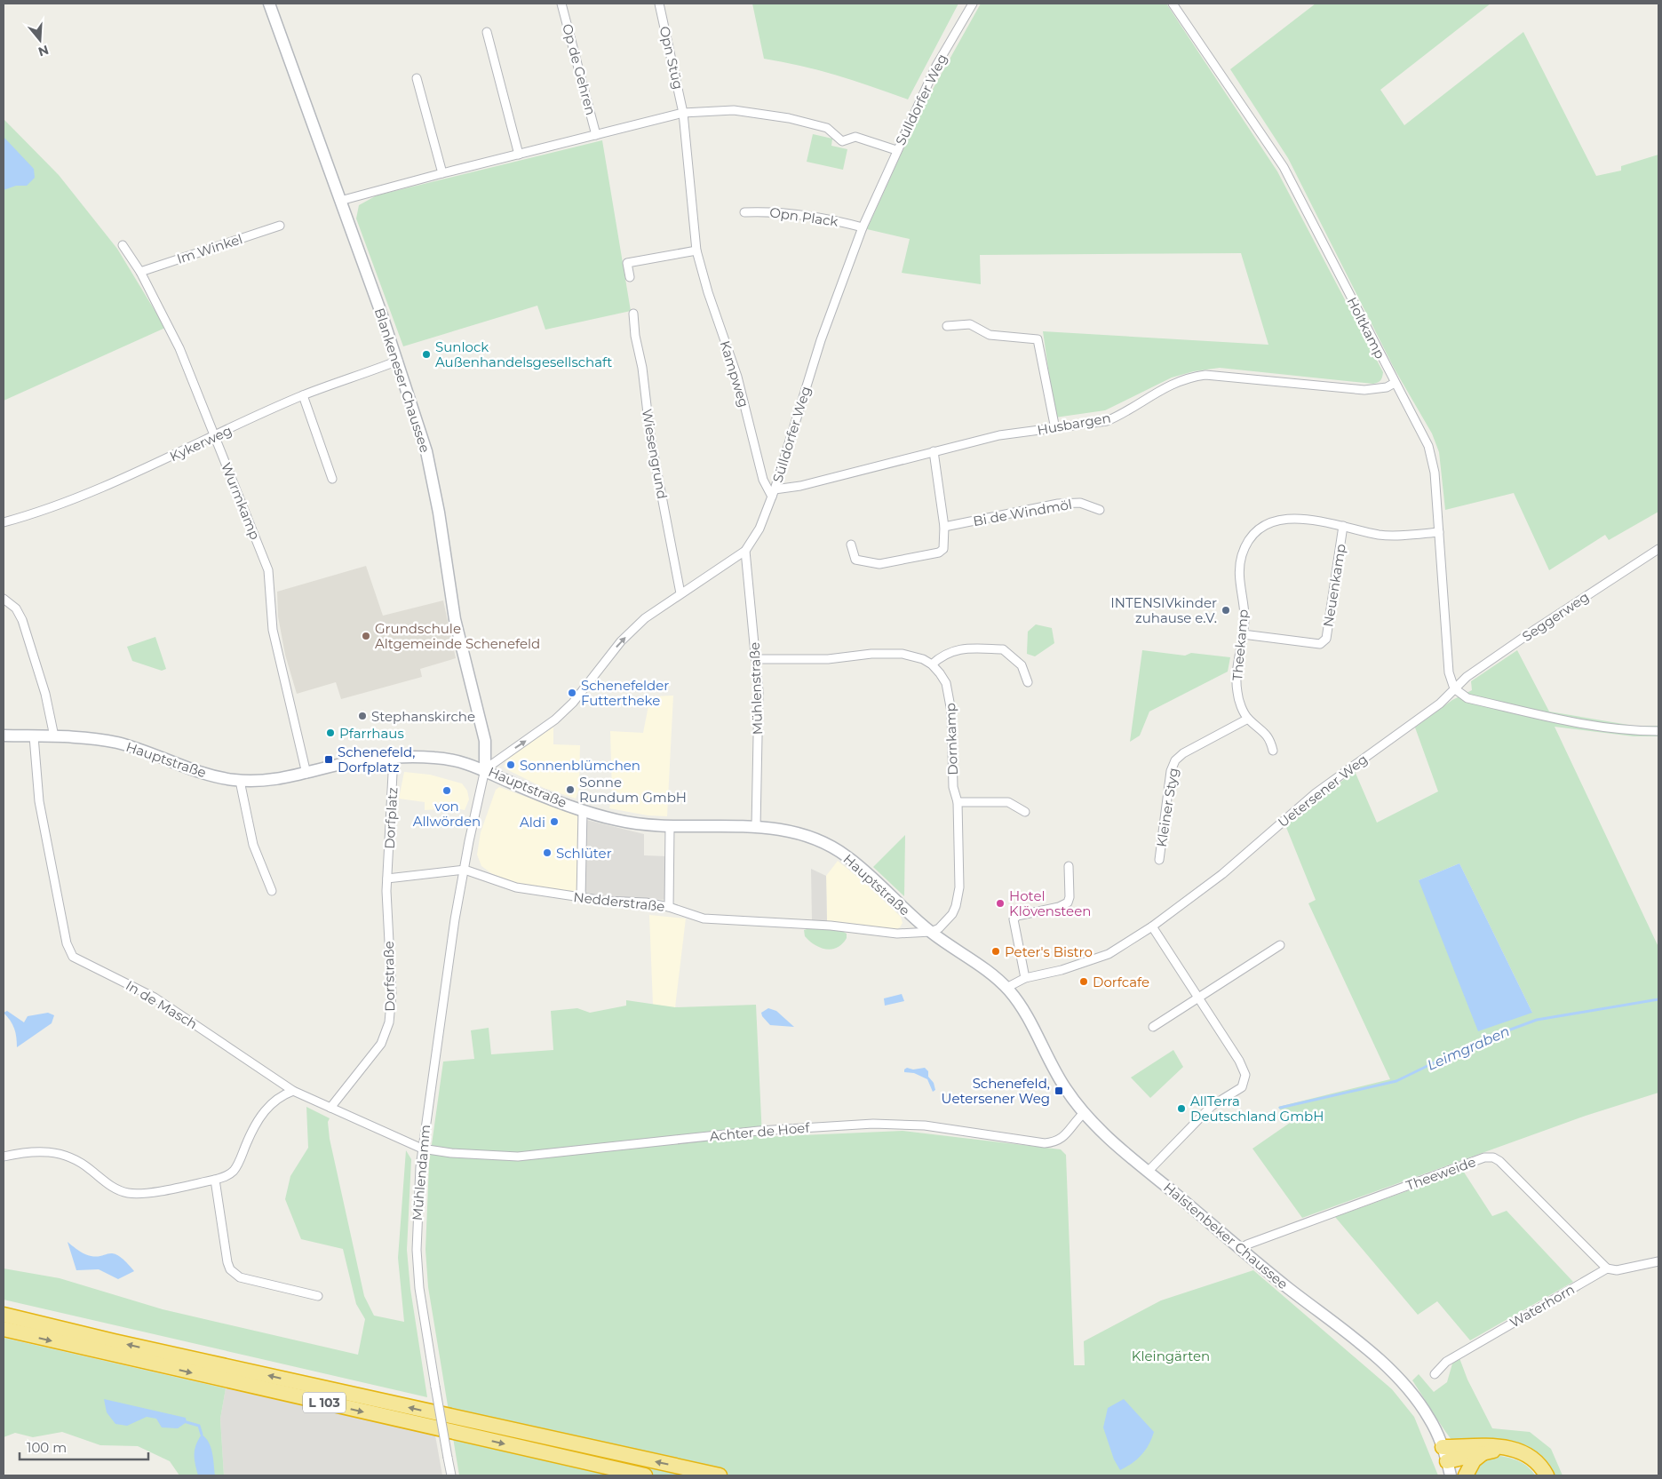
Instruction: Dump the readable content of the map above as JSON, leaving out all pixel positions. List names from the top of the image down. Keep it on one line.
{"streets":{"highway":["L 103"],"main road":["Blankeneser Chaussee","Hauptstraße","Halstenbeker Chaussee"],"street":["Opn Stüg","Op de Gehren","Sülldorfer Weg","Opn Plack","Im Winkel","Holtkamp","Kampweg","Husbargen","Kykerweg","Wiesengrund","Wurmkamp","Bi de Windmöl","Neuenkamp","Seggerweg","Theekamp","Mühlenstraße","Dornkamp","Uetersener Weg","Kleiner Styg","Dorfplatz","Nedderstraße","Dorfstraße","In de Masch","Achter de Hoef","Mühlendamm","Theeweide","Waterhorn"]},"crossings":[["Opn Stüg","Kampweg"],["Sülldorfer Weg","Opn Plack"],["Sülldorfer Weg","Kampweg"],["Sülldorfer Weg","Blankeneser Chaussee"],["Sülldorfer Weg","Husbargen"],["Sülldorfer Weg","Wiesengrund"],["Sülldorfer Weg","Mühlenstraße"],["Sülldorfer Weg","Hauptstraße"],["Sülldorfer Weg","Mühlendamm"],["Im Winkel","Wurmkamp"],["Holtkamp","Husbargen"],["Holtkamp","Seggerweg"],["Holtkamp","Theekamp"],["Holtkamp","Uetersener Weg"],["Kampweg","Husbargen"],["Blankeneser Chaussee","Kykerweg"],["Blankeneser Chaussee","Hauptstraße"],["Blankeneser Chaussee","Mühlendamm"],["Kykerweg","Wurmkamp"],["Wurmkamp","Hauptstraße"],["Neuenkamp","Theekamp"],["Seggerweg","Uetersener Weg"],["Theekamp","Kleiner Styg"],["Mühlenstraße","Dornkamp"],["Mühlenstraße","Hauptstraße"],["Dornkamp","Hauptstraße"],["Dornkamp","Nedderstraße"],["Hauptstraße","Uetersener Weg"],["Hauptstraße","Dorfplatz"],["Hauptstraße","Nedderstraße"],["Hauptstraße","In de Masch"],["Hauptstraße","Mühlendamm"],["Hauptstraße","Halstenbeker Chaussee"],["Uetersener Weg","Halstenbeker Chaussee"],["Dorfplatz","Nedderstraße"],["Dorfplatz","Dorfstraße"],["Nedderstraße","Dorfstraße"],["Nedderstraße","Mühlendamm"],["Dorfstraße","In de Masch"],["In de Masch","Achter de Hoef"],["In de Masch","Mühlendamm"],["Achter de Hoef","Mühlendamm"],["Achter de Hoef","Halstenbeker Chaussee"],["Theeweide","Halstenbeker Chaussee"],["Theeweide","Waterhorn"]],"water":["Leimgraben"],"parks":["Kleingärten"],"places":{"other":["Sunlock Außenhandelsgesellschaft","INTENSIVkinder zuhause e.V.","Grundschule Altgemeinde Schenefeld","Schenefelder Futtertheke","Stephanskirche","Pfarrhaus","Sonnenblümchen","Sonne Rundum GmbH","von Allwörden","Aldi","Schlüter","Hotel Klövensteen","Peter's Bistro","Dorfcafe","AllTerra Deutschland GmbH"],"transit":["Schenefeld, Dorfplatz","Schenefeld, Uetersener Weg"]},"scale_bar":"100 m","north":"bottom"}
